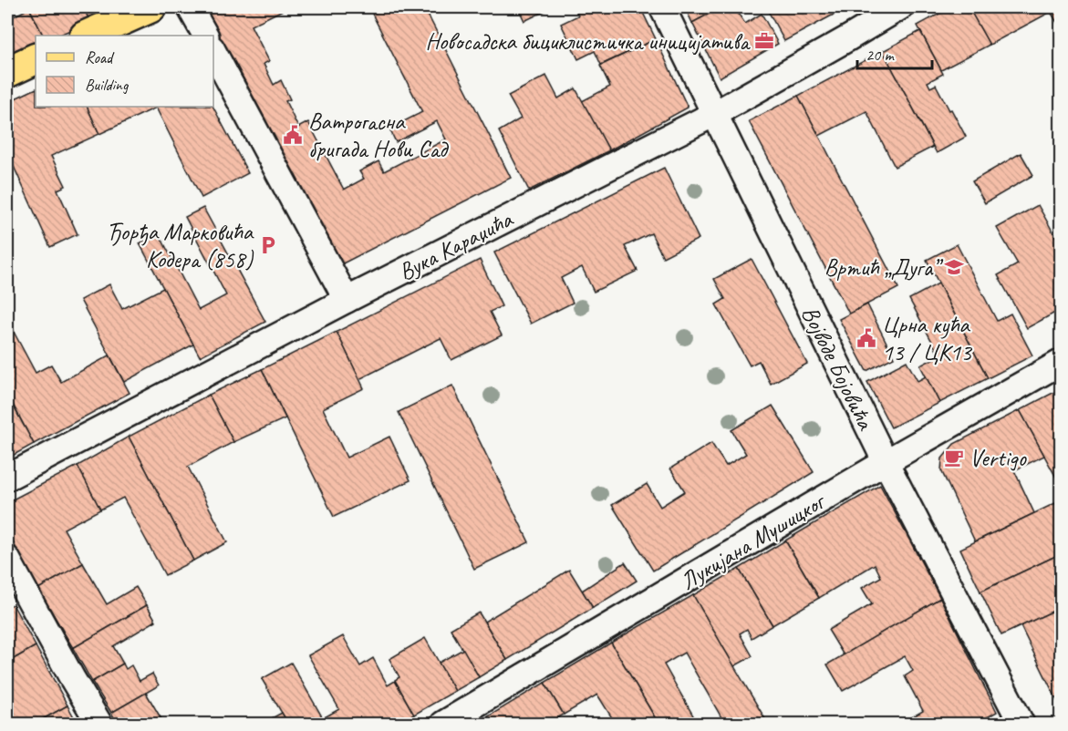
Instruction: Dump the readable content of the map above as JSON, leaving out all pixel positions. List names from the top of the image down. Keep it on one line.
{"streets":{"street":["Вука Караџића","Војводе Бојовића","Лукијана Мушицког"]},"crossings":[["Вука Караџића","Војводе Бојовића"],["Војводе Бојовића","Лукијана Мушицког"]],"places":{"office":["Новосадска бициклистичка иницијатива"],"public building":["Ватрогасна бригада Нови Сад","Црна кућа 13 / ЦК13"],"parking":["Ђорђа Марковића Кодера (858)"],"school or university":["Вртић „Дуга”"],"cafe":["Vertigo"]},"legend":["Road","Building"],"scale_bar":"20 m"}
